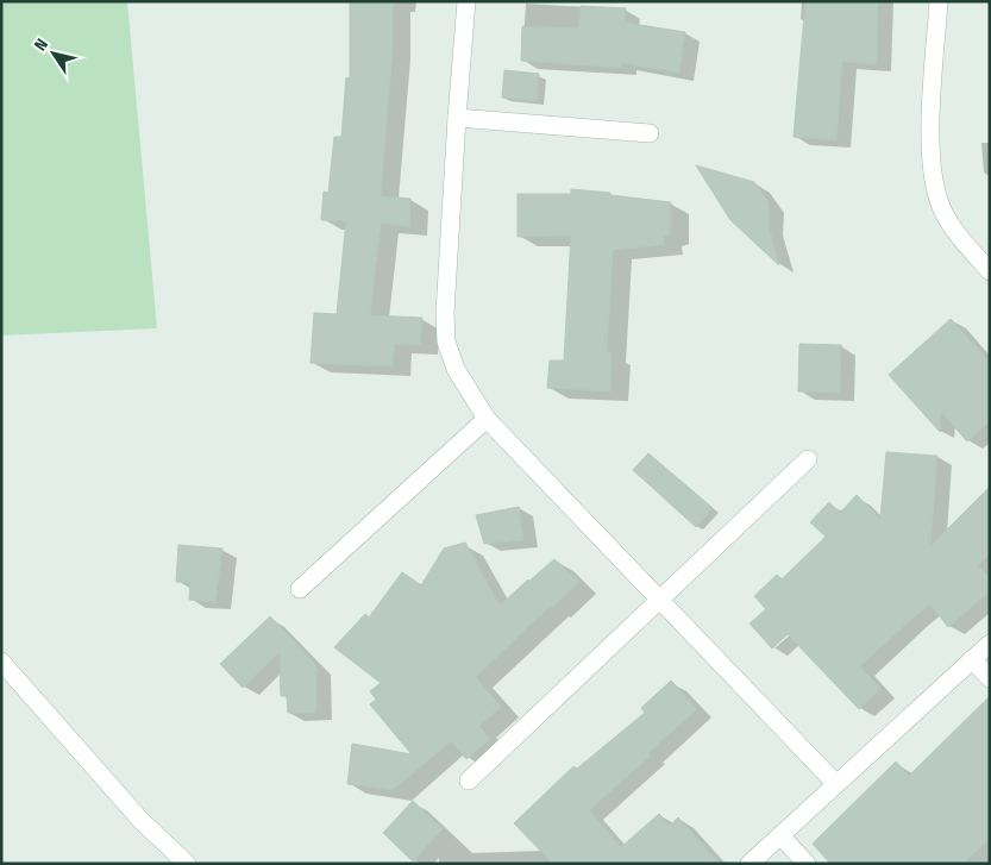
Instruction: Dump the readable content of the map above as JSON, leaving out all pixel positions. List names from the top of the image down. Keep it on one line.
{"north":"top left"}
